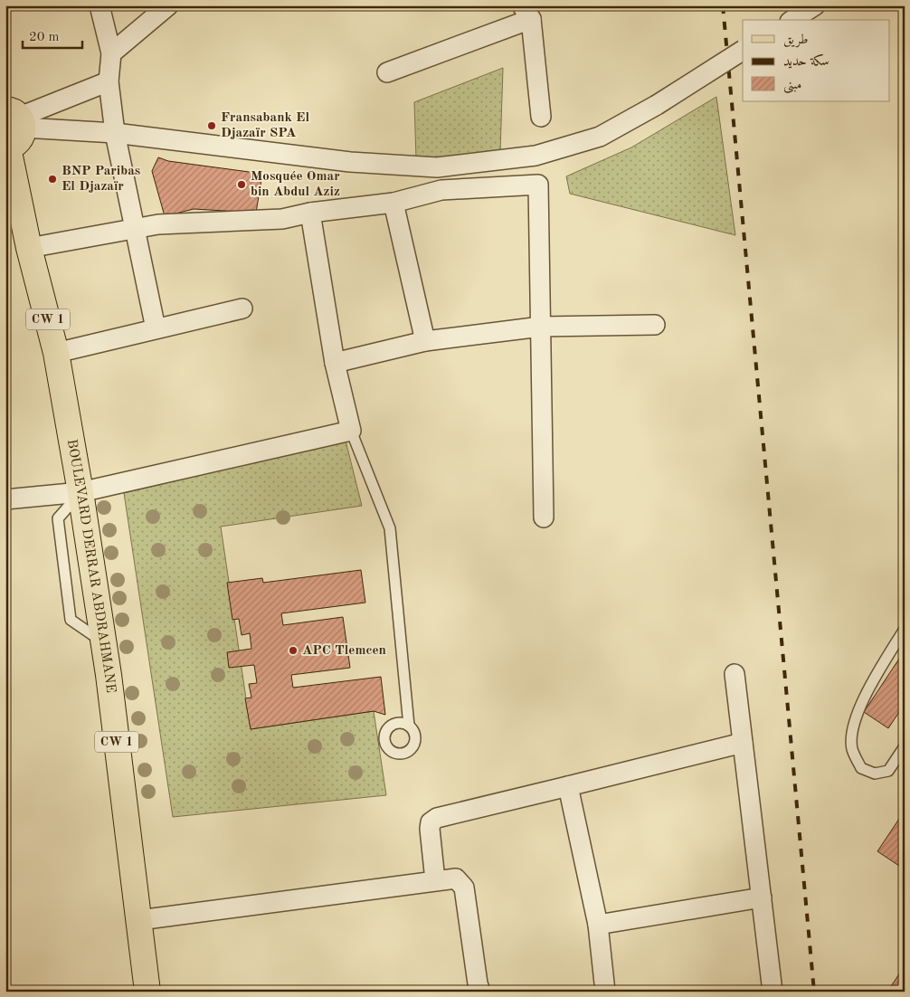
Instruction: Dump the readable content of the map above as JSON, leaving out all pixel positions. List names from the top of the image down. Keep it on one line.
{"streets":{"main road":["CW 1","BOULEVARD DERRAR ABDRAHMANE"]},"places":["Fransabank El Djazaïr SPA","BNP Paribas El Djazaïr","Mosquée Omar bin Abdul Aziz","APC Tlemcen"],"legend":["طريق","سكة حديد","مبنى"],"scale_bar":"20 m"}
